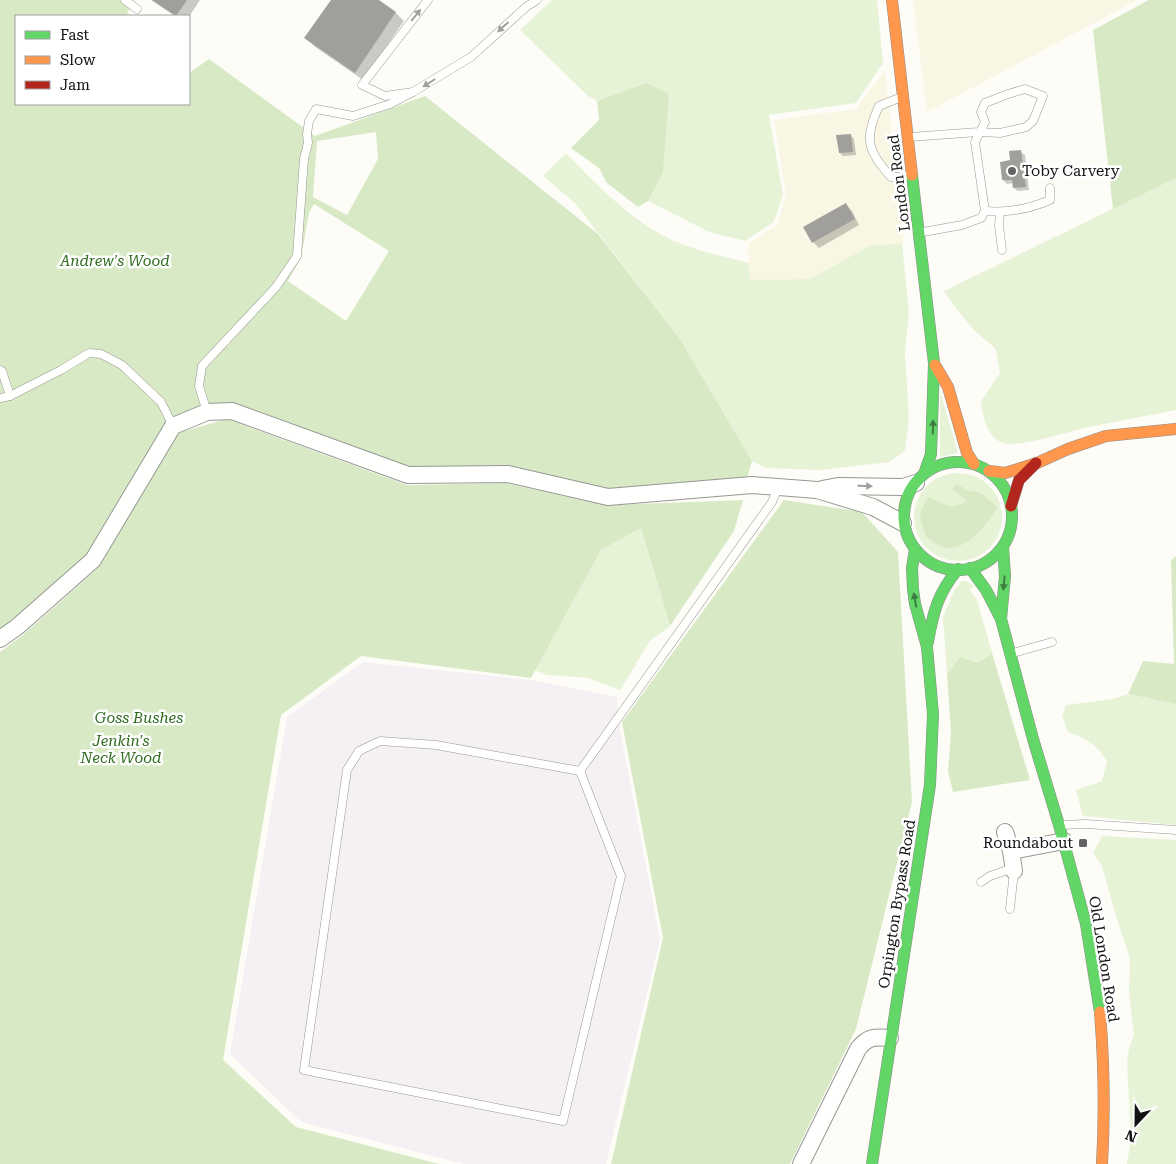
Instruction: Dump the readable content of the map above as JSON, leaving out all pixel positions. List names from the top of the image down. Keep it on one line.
{"streets":{"main road":["London Road","Orpington Bypass Road","Old London Road"]},"crossings":[["London Road","Orpington Bypass Road"],["London Road","Old London Road"],["Orpington Bypass Road","Old London Road"]],"parks":["Andrew's Wood","Goss Bushes","Jenkin's Neck Wood"],"places":{"other":["Toby Carvery"],"transit":["Roundabout"]},"legend":["Fast","Slow","Jam"],"north":"bottom"}
